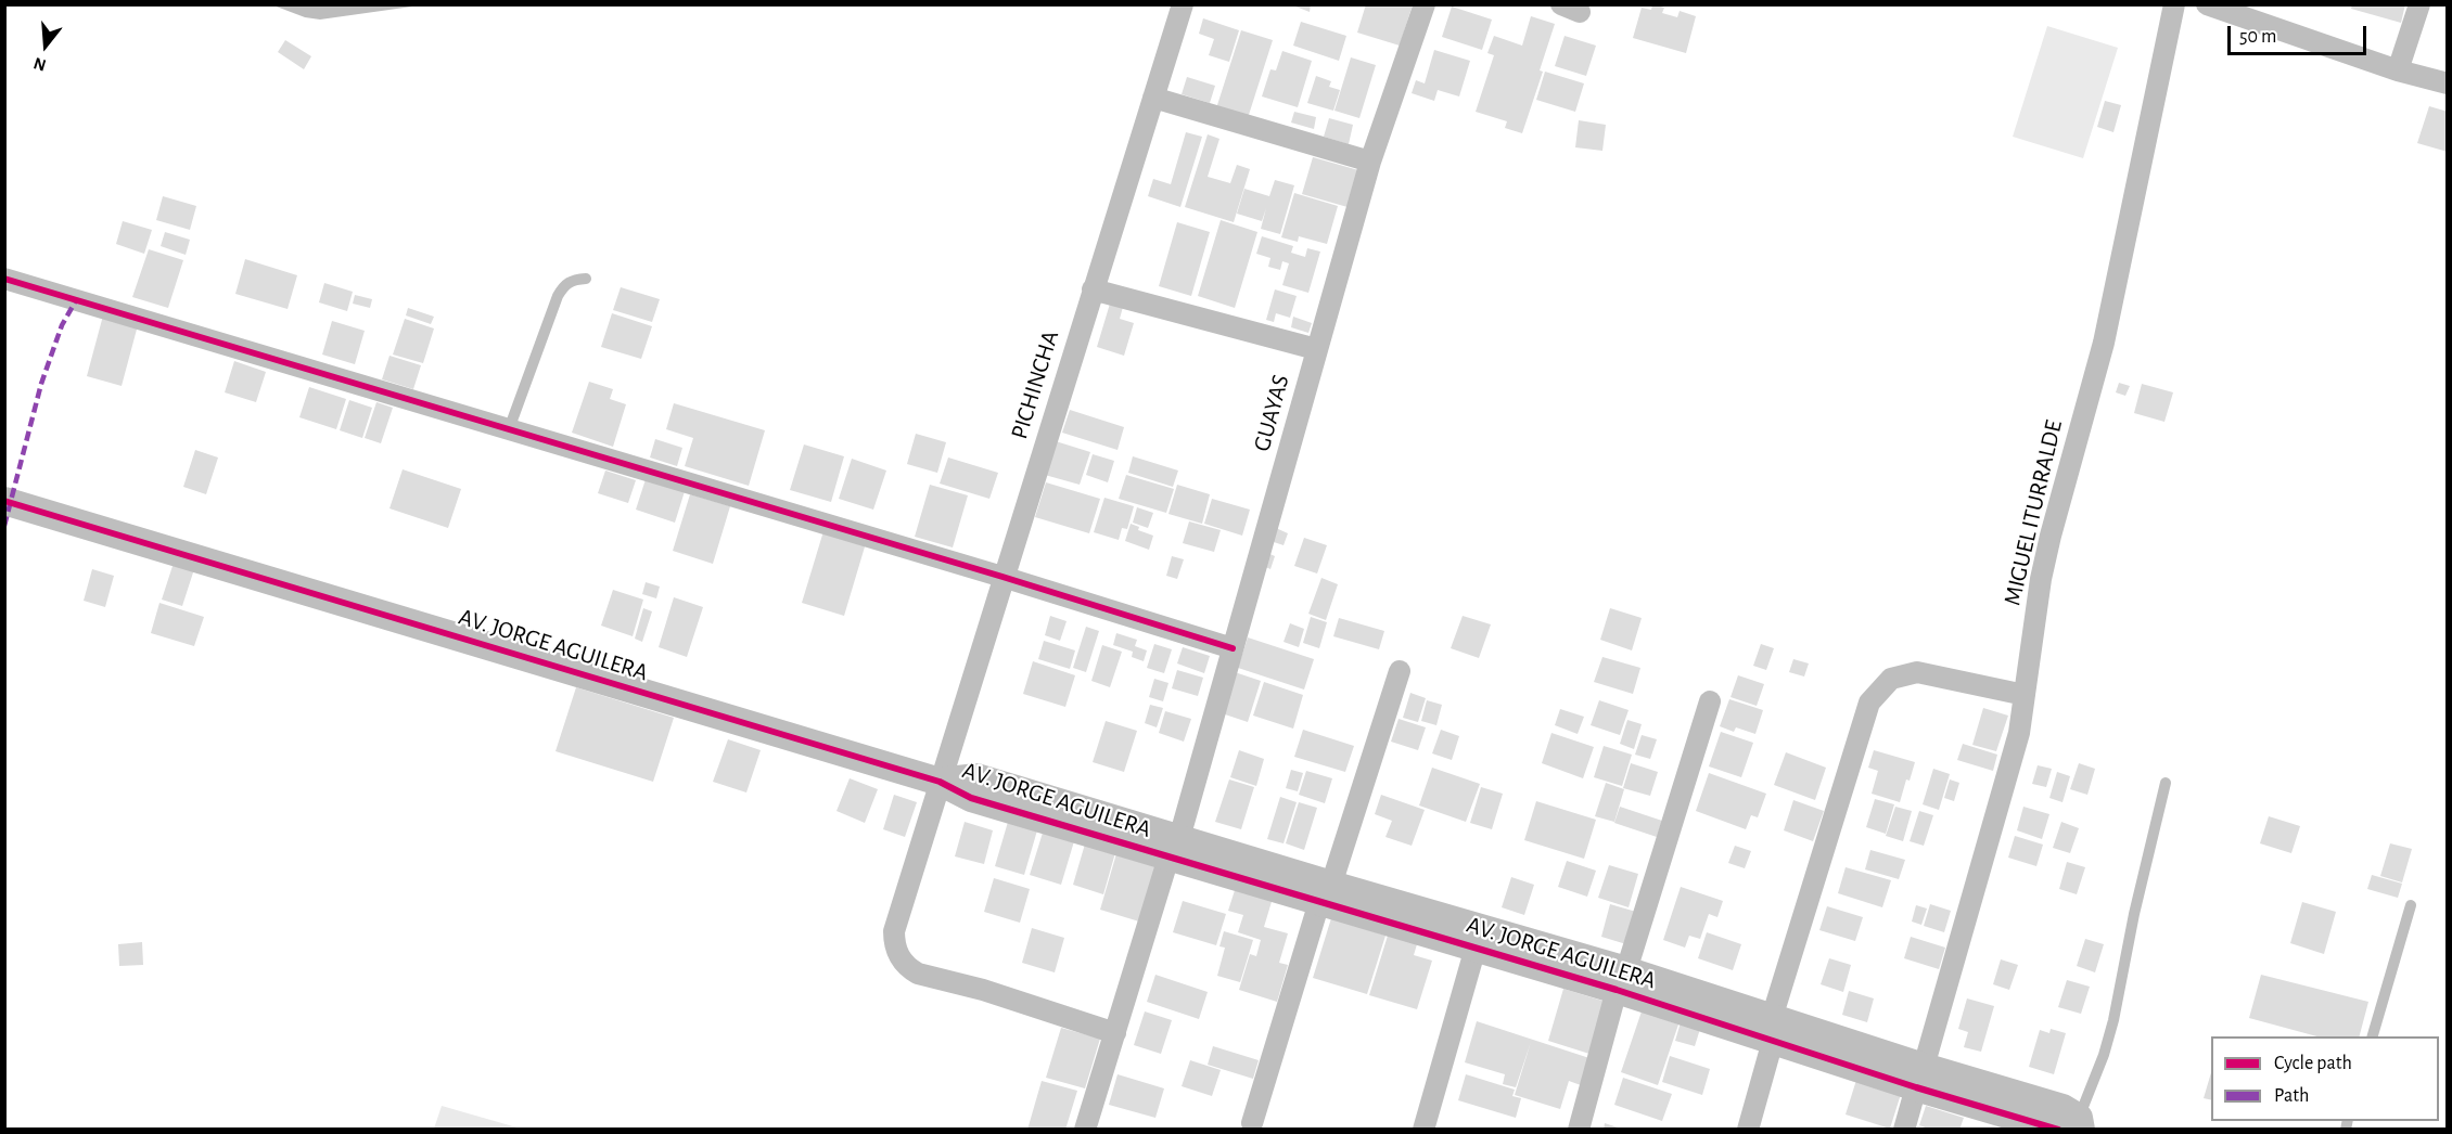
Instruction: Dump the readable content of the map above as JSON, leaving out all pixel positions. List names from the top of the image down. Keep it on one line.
{"streets":{"street":["PICHINCHA","GUAYAS","MIGUEL ITURRALDE","AV. JORGE AGUILERA"]},"crossings":[["PICHINCHA","GUAYAS"],["PICHINCHA","AV. JORGE AGUILERA"],["GUAYAS","AV. JORGE AGUILERA"],["MIGUEL ITURRALDE","AV. JORGE AGUILERA"]],"legend":["Cycle path","Path"],"scale_bar":"50 m","north":"bottom"}
